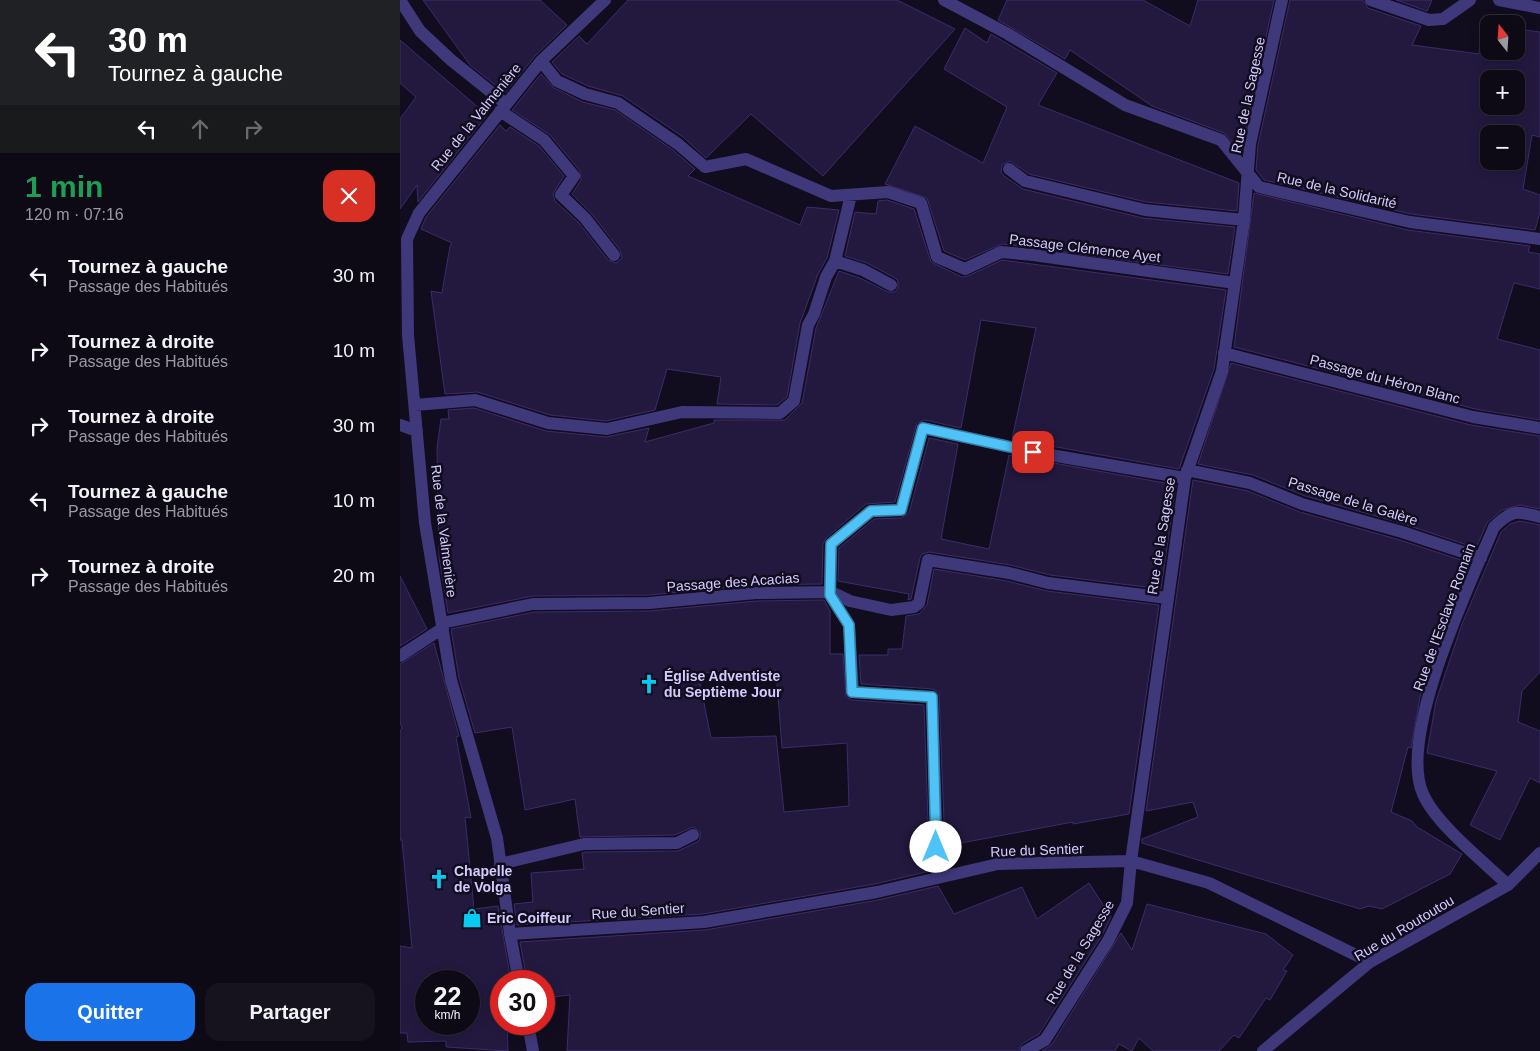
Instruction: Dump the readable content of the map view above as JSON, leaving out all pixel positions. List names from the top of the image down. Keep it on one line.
{"streets":{"street":["Rue de la Sagesse","Rue de la Valmenière","Rue de la Solidarité","Passage Clémence Ayet","Passage du Héron Blanc","Passage de la Galère","Passage des Acacias","Rue de l'Esclave Romain","Rue du Sentier","Rue du Routoutou"]},"crossings":[["Rue de la Sagesse","Rue de la Solidarité"],["Rue de la Sagesse","Passage Clémence Ayet"],["Rue de la Sagesse","Passage du Héron Blanc"],["Rue de la Sagesse","Passage de la Galère"],["Rue de la Sagesse","Passage des Acacias"],["Rue de la Sagesse","Rue du Sentier"],["Rue de la Valmenière","Passage Clémence Ayet"],["Rue de la Valmenière","Passage des Acacias"],["Rue de la Valmenière","Rue du Sentier"],["Passage de la Galère","Passage des Acacias"],["Passage de la Galère","Rue de l'Esclave Romain"],["Rue de l'Esclave Romain","Rue du Routoutou"],["Rue du Sentier","Rue du Routoutou"]],"places":{"church":["Église Adventiste du Septième Jour","Chapelle de Volga"],"shop":["Eric Coiffeur"]},"north":"top","page":{"turn":["30 m","Tournez à gauche"],"map_buttons":["+","−"],"heading":["1 min","120 m · 07:16"],"list":[{"name":"Tournez à gauche","note":"Passage des Habitués","value":"30 m"},{"name":"Tournez à droite","note":"Passage des Habitués","value":"10 m"},{"name":"Tournez à droite","note":"Passage des Habitués","value":"30 m"},{"name":"Tournez à gauche","note":"Passage des Habitués","value":"10 m"},{"name":"Tournez à droite","note":"Passage des Habitués","value":"20 m"}],"speed":"22 km/h","limit":"30","buttons":["Quitter","Partager"]}}
